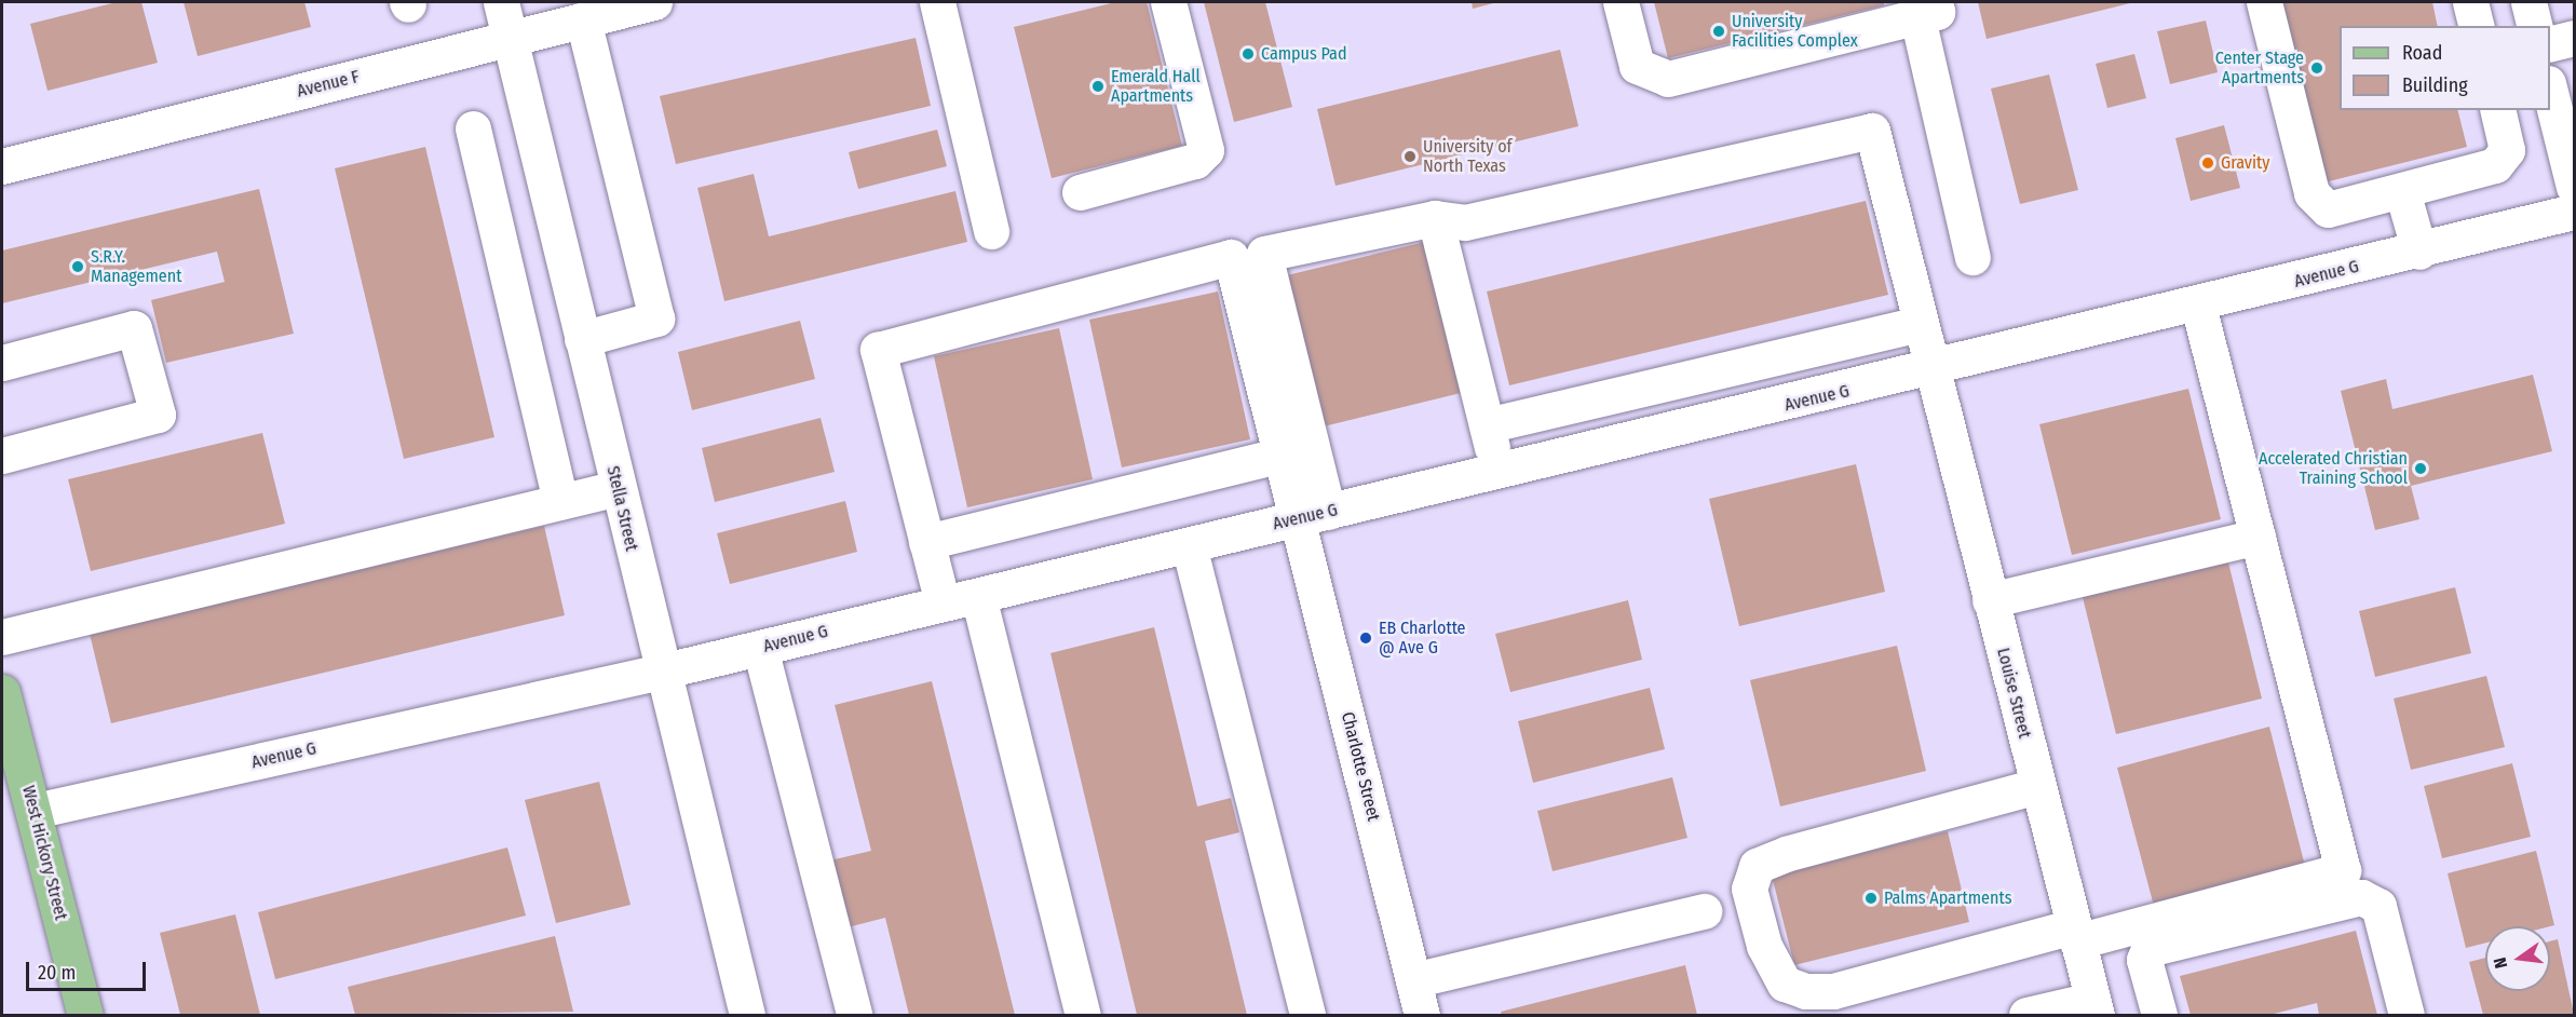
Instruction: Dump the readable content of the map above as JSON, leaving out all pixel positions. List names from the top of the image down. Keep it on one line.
{"streets":{"main road":["West Hickory Street"],"street":["Avenue F","Avenue G","Stella Street","Louise Street","Charlotte Street"]},"crossings":[["Avenue F","Stella Street"],["Avenue G","Stella Street"],["Avenue G","Louise Street"],["Avenue G","Charlotte Street"],["Avenue G","West Hickory Street"]],"places":["University Facilities Complex","Campus Pad","Center Stage Apartments","Emerald Hall Apartments","University of North Texas","Gravity","S.R.Y. Management","Accelerated Christian Training School","EB Charlotte @ Ave G","Palms Apartments"],"legend":["Road","Building"],"scale_bar":"20 m","north":"left"}
